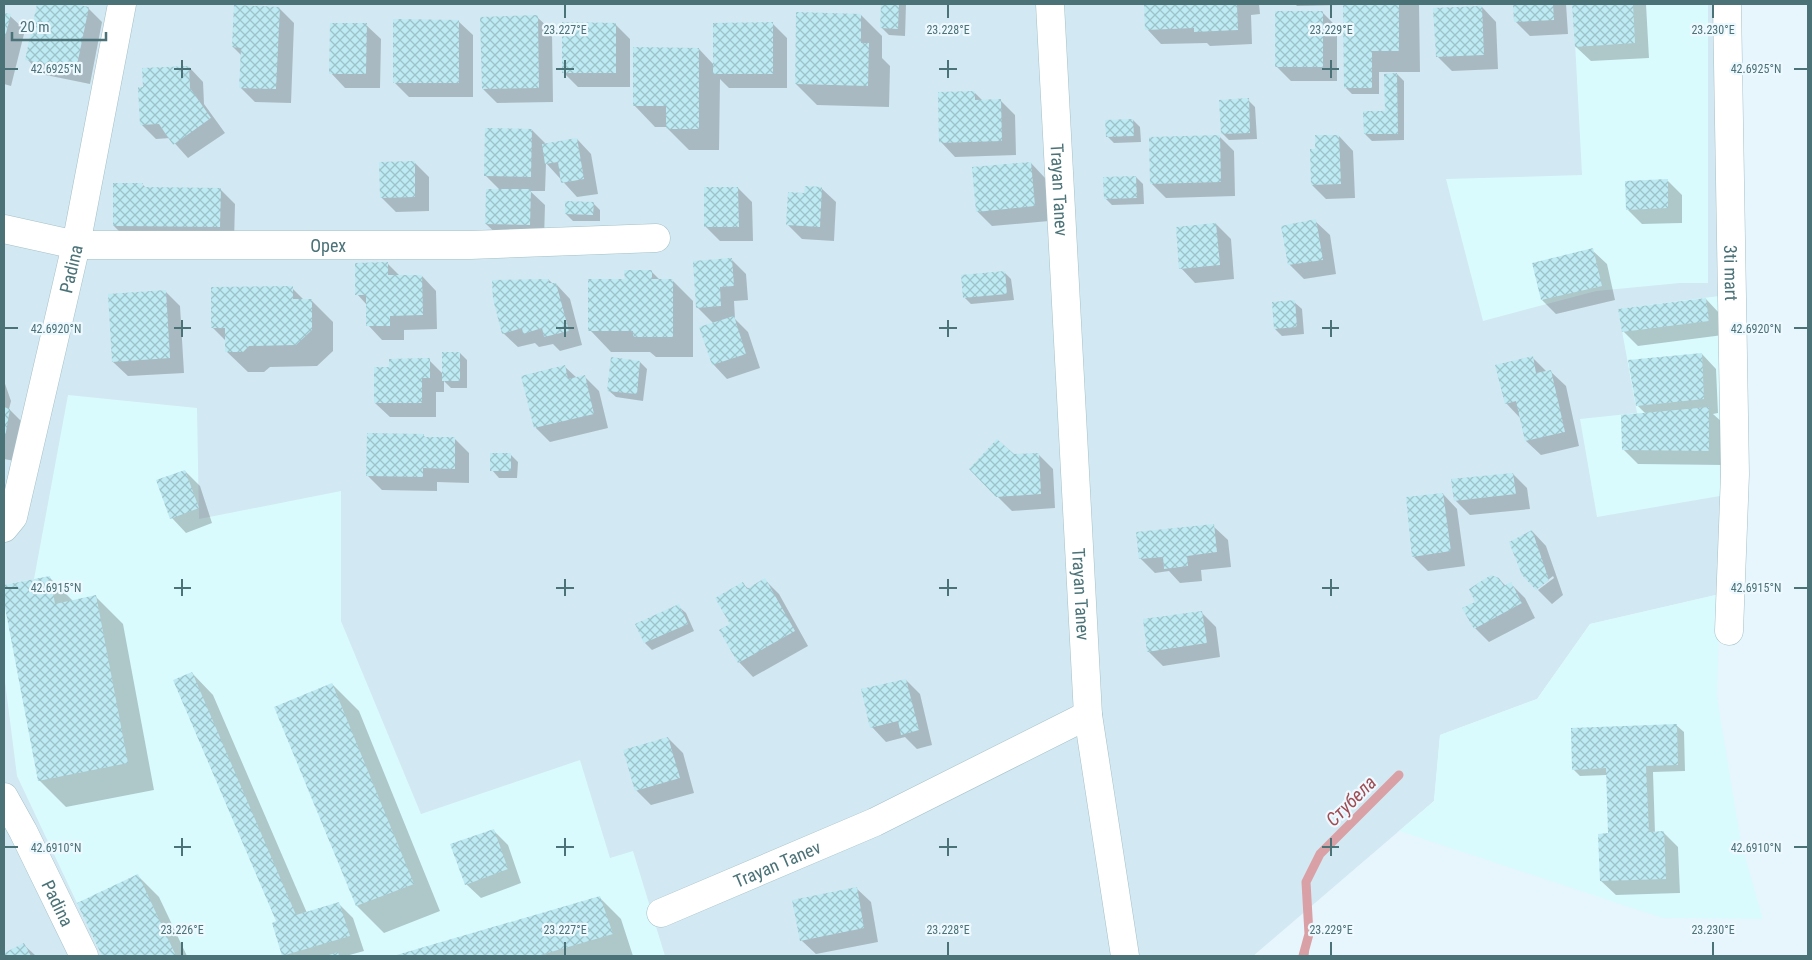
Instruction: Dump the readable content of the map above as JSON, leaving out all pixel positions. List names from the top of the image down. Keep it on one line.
{"streets":{"street":["Trayan Tanev","Орех","Padina","3ti mart"]},"crossings":[["Орех","Padina"]],"water":["Стубела"],"scale_bar":"20 m","coordinates":["23.227°E","23.228°E","23.229°E","23.230°E","42.6925°N","42.6920°N","42.6915°N","42.6910°N","23.226°E"]}
